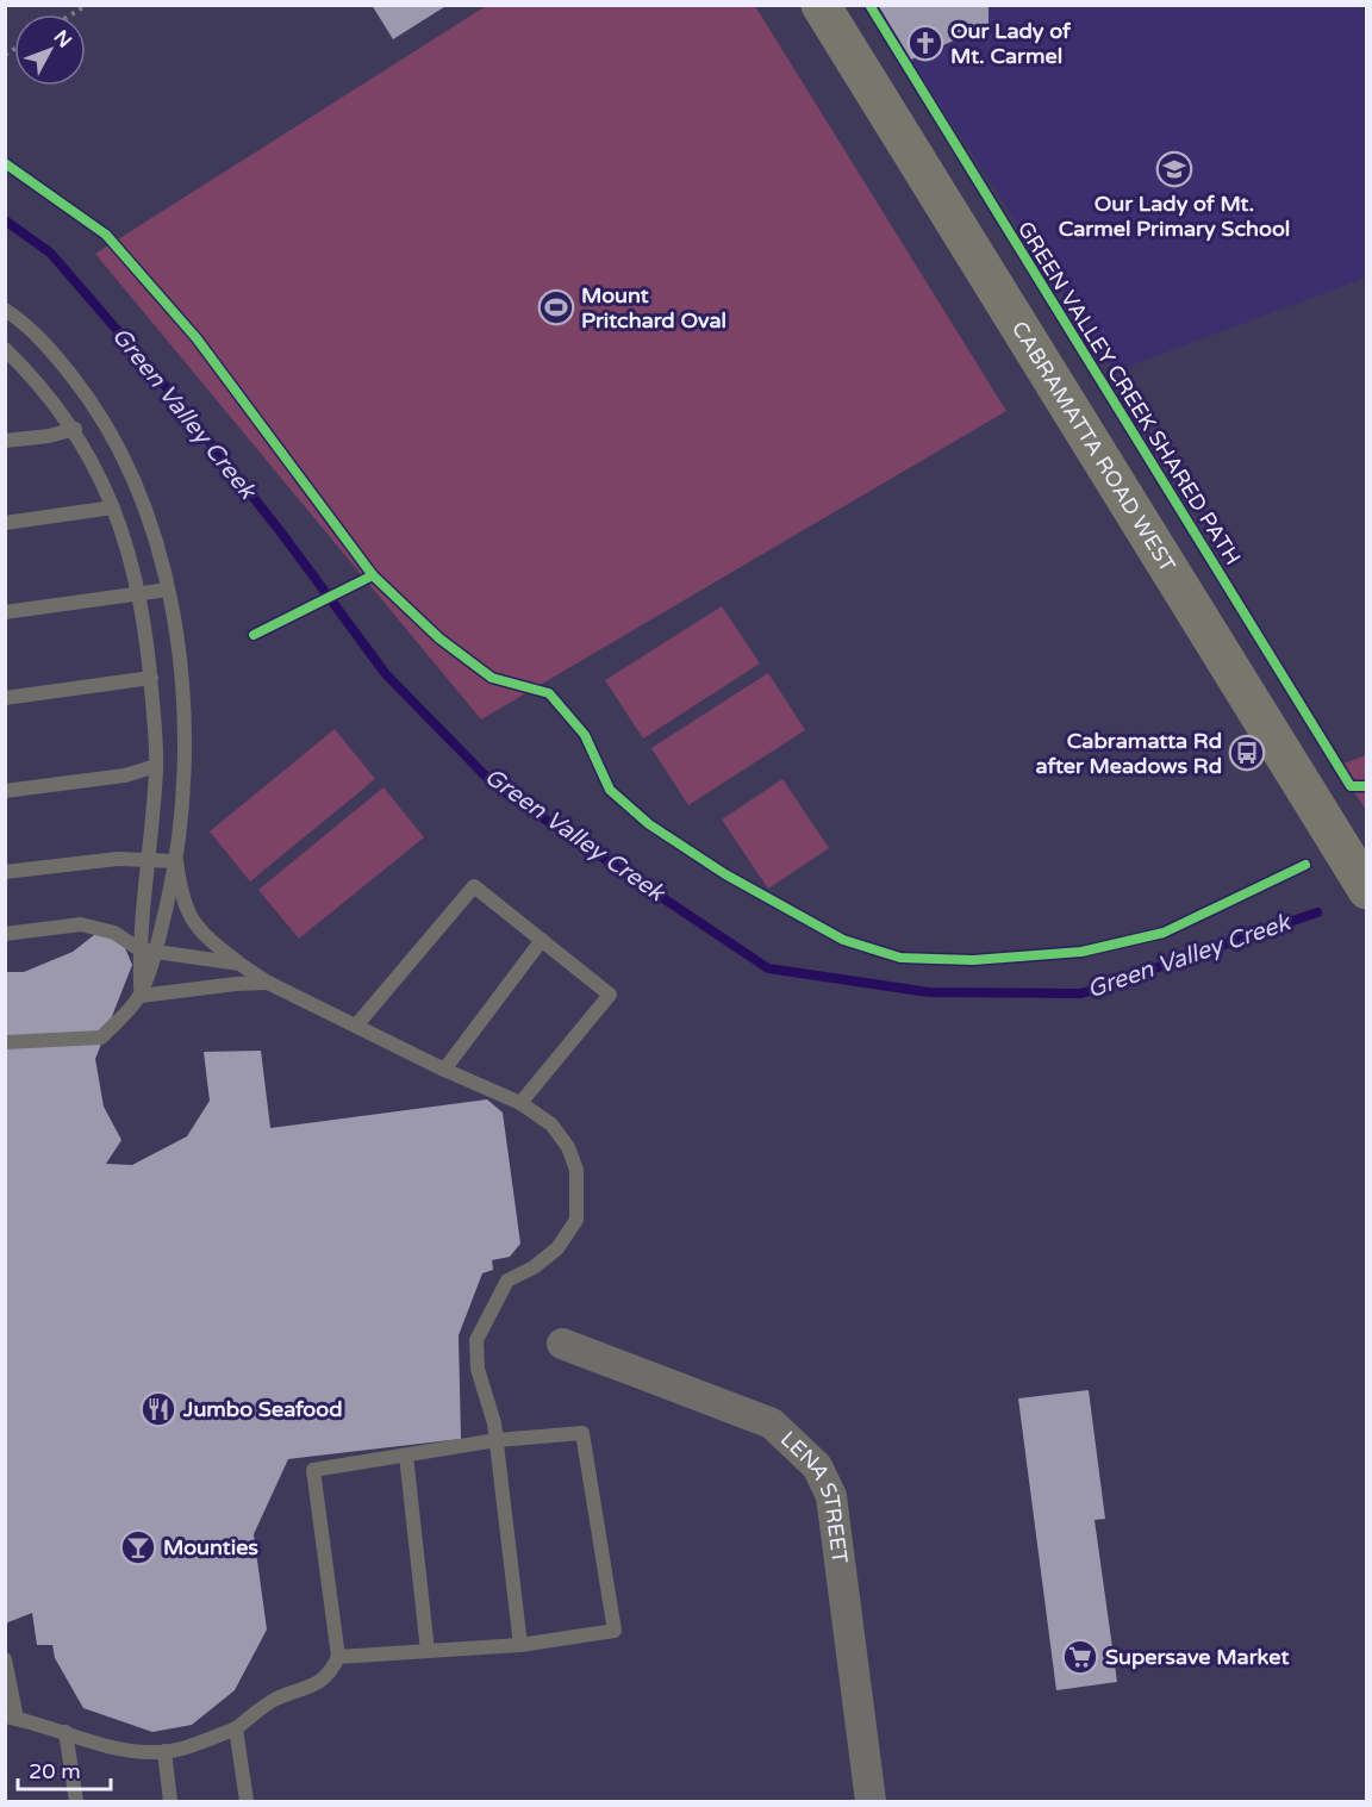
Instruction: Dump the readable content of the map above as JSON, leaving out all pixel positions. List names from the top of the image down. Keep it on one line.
{"streets":{"main road":["CABRAMATTA ROAD WEST"],"street":["LENA STREET"],"cycle path":["GREEN VALLEY CREEK SHARED PATH"]},"water":["Green Valley Creek"],"places":{"church":["Our Lady of Mt. Carmel"],"school or university":["Our Lady of Mt. Carmel Primary School"],"sports":["Mount Pritchard Oval"],"bus stop":["Cabramatta Rd after Meadows Rd"],"restaurant":["Jumbo Seafood"],"bar":["Mounties"],"supermarket":["Supersave Market"]},"scale_bar":"20 m","north":"top right"}
